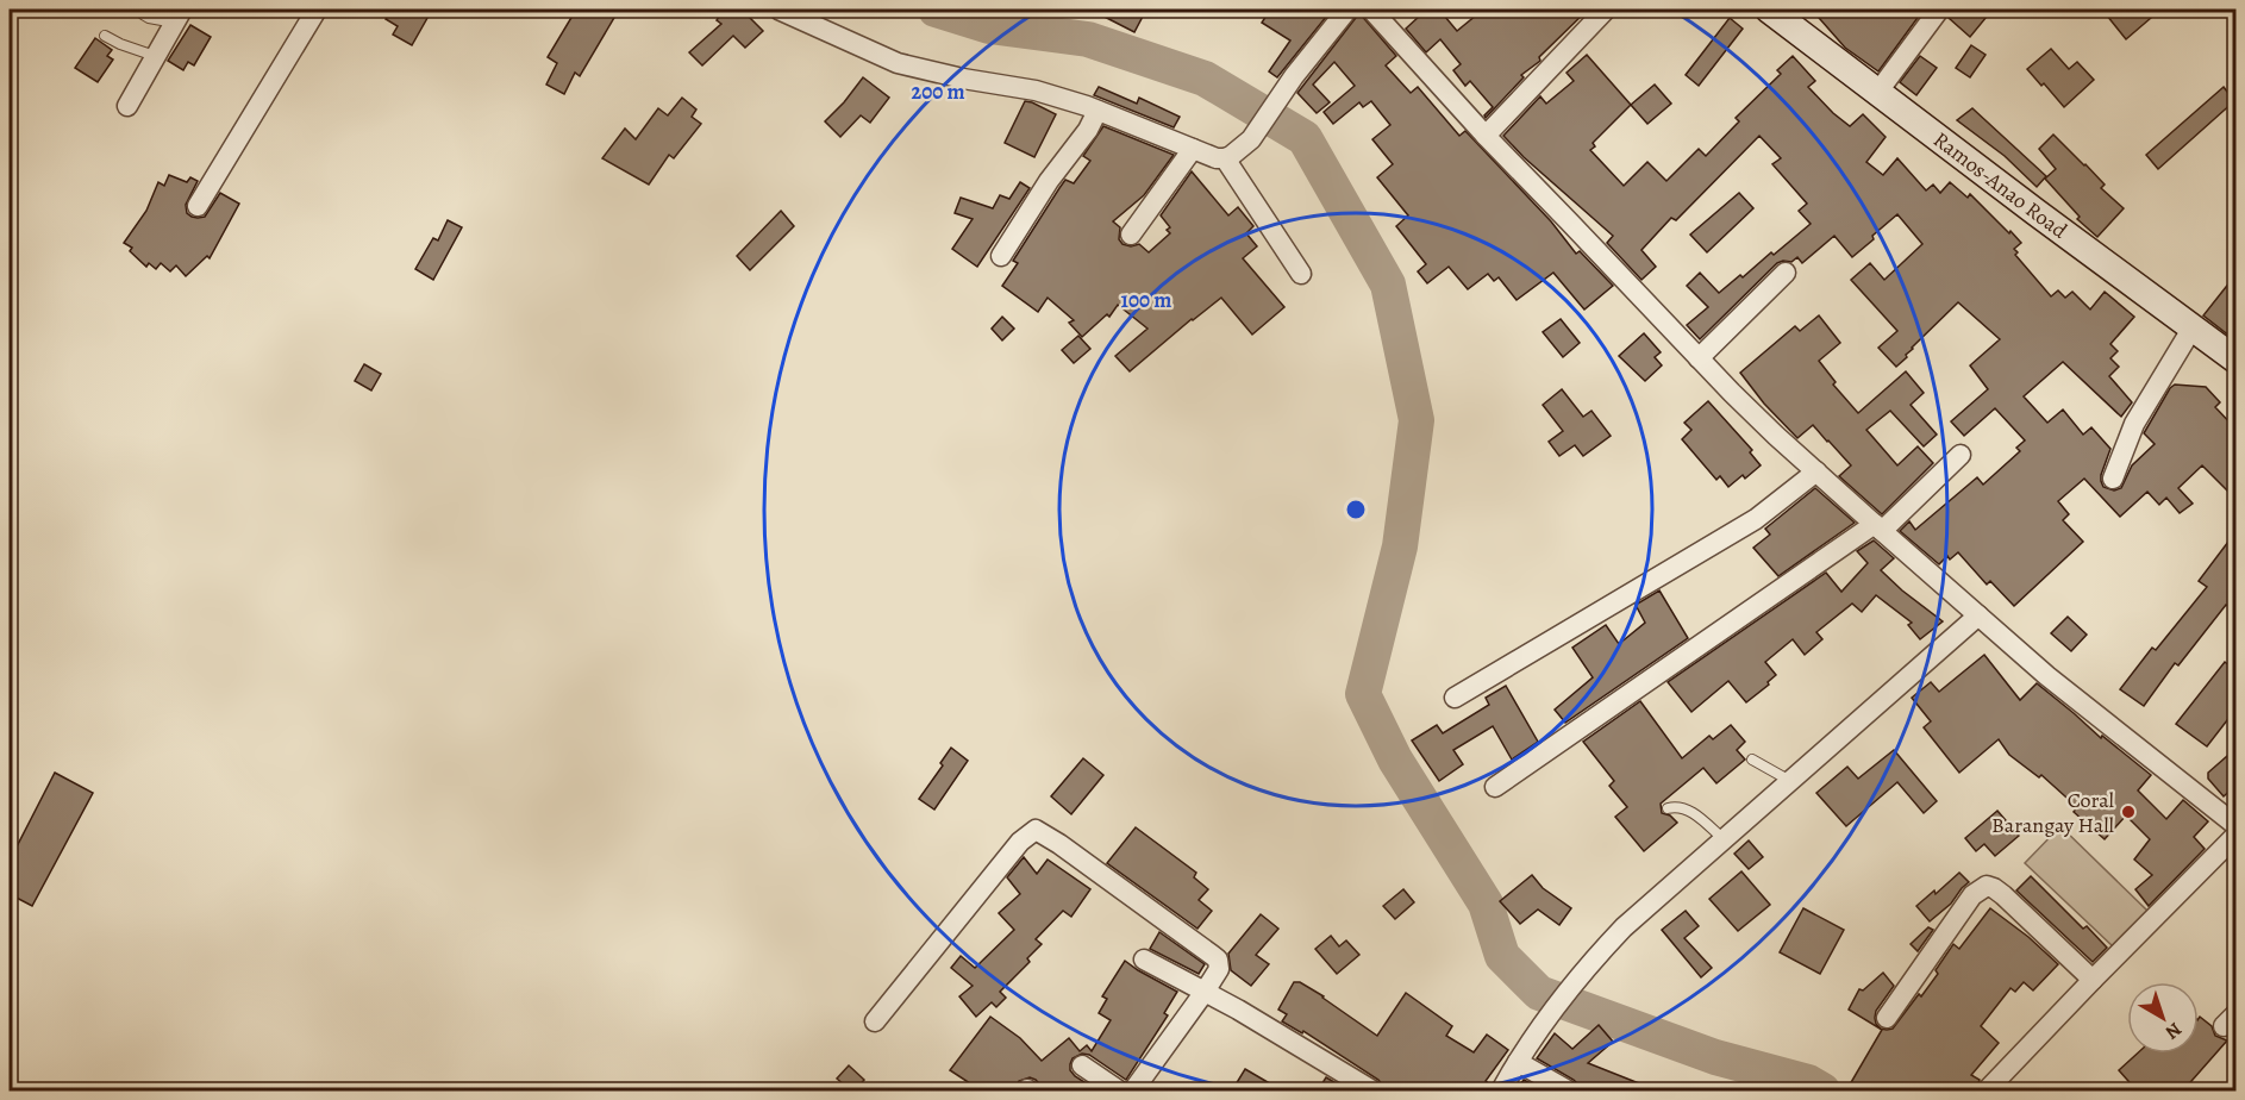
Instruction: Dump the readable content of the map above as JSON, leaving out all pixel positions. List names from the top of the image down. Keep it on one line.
{"streets":{"main road":["Ramos-Anao Road"]},"places":["Coral Barangay Hall"],"north":"bottom right","rings":["200 m","100 m"]}
